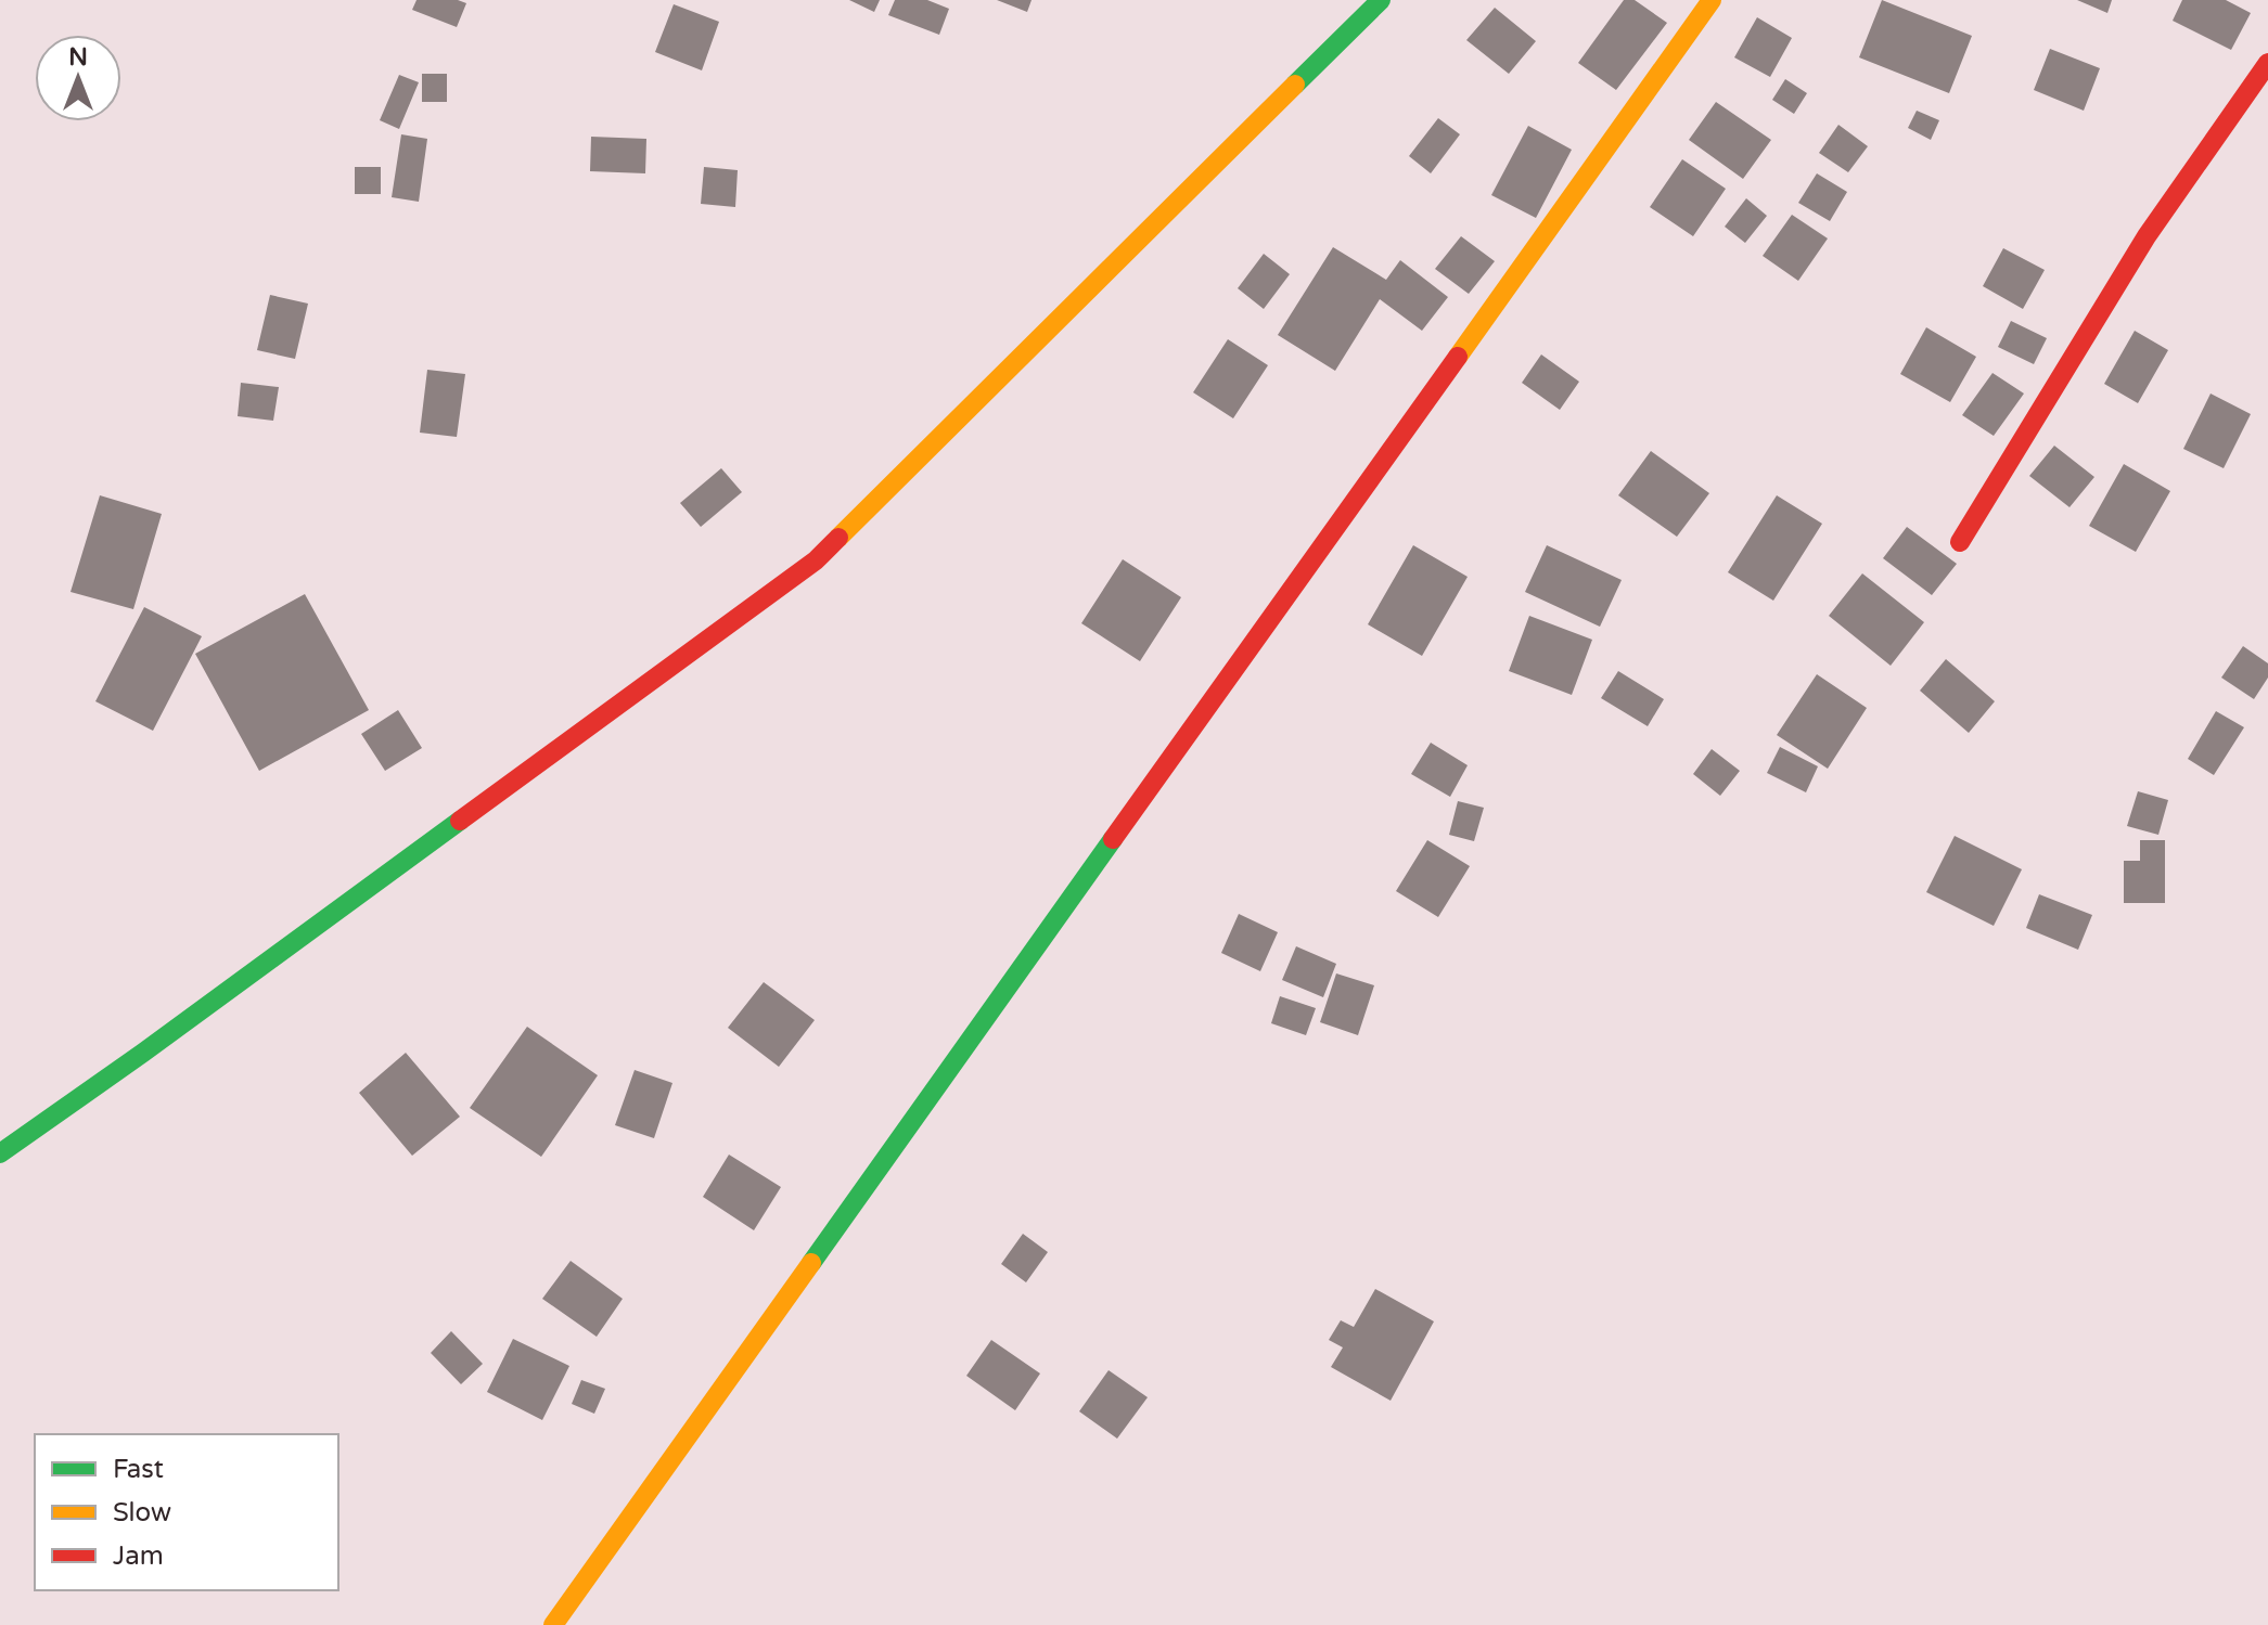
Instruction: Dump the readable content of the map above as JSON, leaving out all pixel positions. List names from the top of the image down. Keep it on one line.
{"legend":["Fast","Slow","Jam"],"north":"top"}
